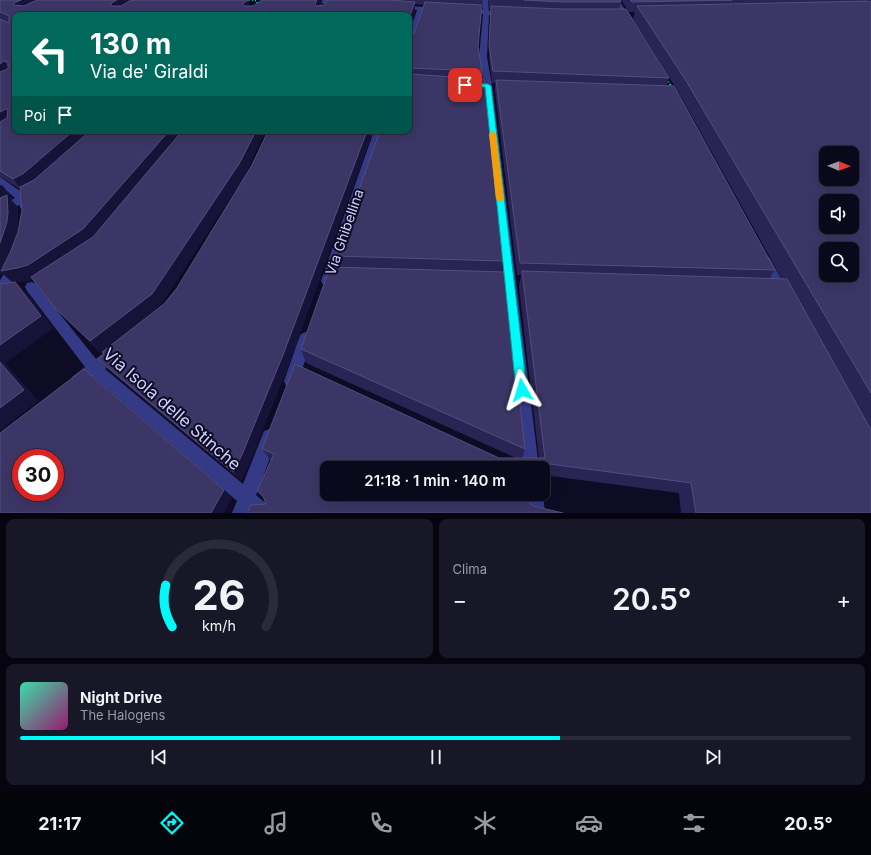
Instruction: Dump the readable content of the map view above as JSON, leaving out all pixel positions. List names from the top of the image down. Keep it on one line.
{"streets":{"street":["Via Ghibellina","Via Isola delle Stinche"]},"north":"right","page":{"turn":["130 m","Via de' Giraldi"],"then":"Poi","limit":"30","trip":"21:18 · 1 min · 140 m","tile":"Clima","heat":["−","20.5°","+"],"song":["Night Drive","The Halogens"],"tabs":["21:17","20.5°"],"gauge":["26","km/h"]}}
